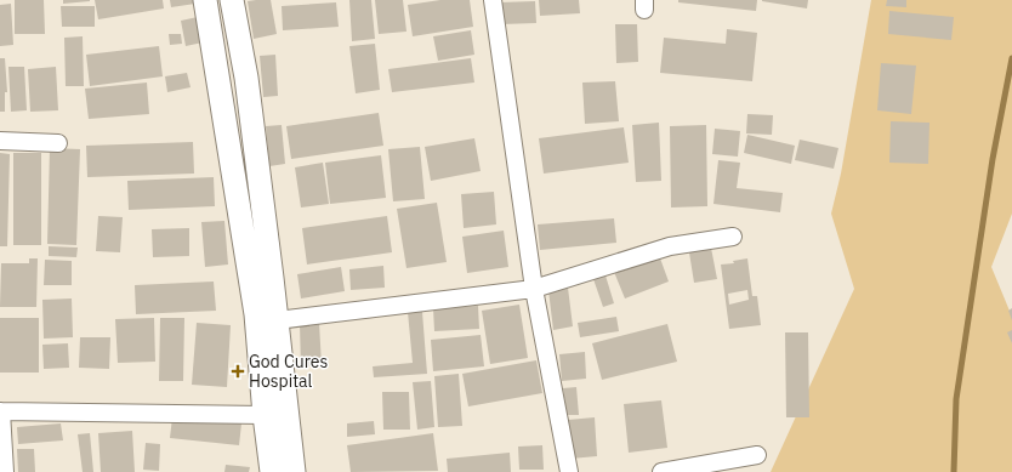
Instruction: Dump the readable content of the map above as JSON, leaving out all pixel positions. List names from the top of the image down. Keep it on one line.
{"places":{"health":["God Cures Hospital"]}}
